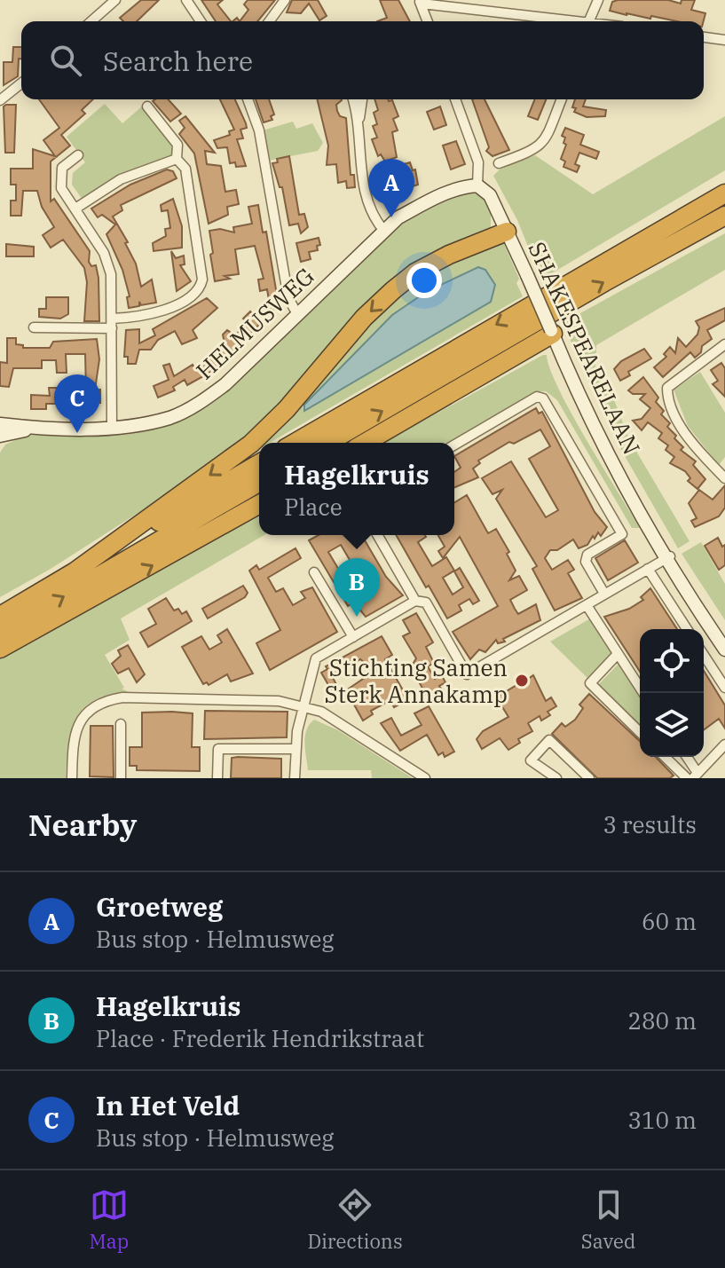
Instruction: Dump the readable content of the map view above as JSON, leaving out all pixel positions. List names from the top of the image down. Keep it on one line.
{"streets":{"street":["HELMUSWEG","SHAKESPEARELAAN"]},"crossings":[["HELMUSWEG","SHAKESPEARELAAN"]],"places":["Stichting Samen Sterk Annakamp"],"page":{"search":"Search here","pins":["A","C","B"],"popup":["Hagelkruis","Place"],"heading":["Nearby","3 results"],"list":[{"mark":"A","name":"Groetweg","note":"Bus stop · Helmusweg","value":"60 m"},{"mark":"B","name":"Hagelkruis","note":"Place · Frederik Hendrikstraat","value":"280 m"},{"mark":"C","name":"In Het Veld","note":"Bus stop · Helmusweg","value":"310 m"}],"nav":["Map","Directions","Saved"]}}
